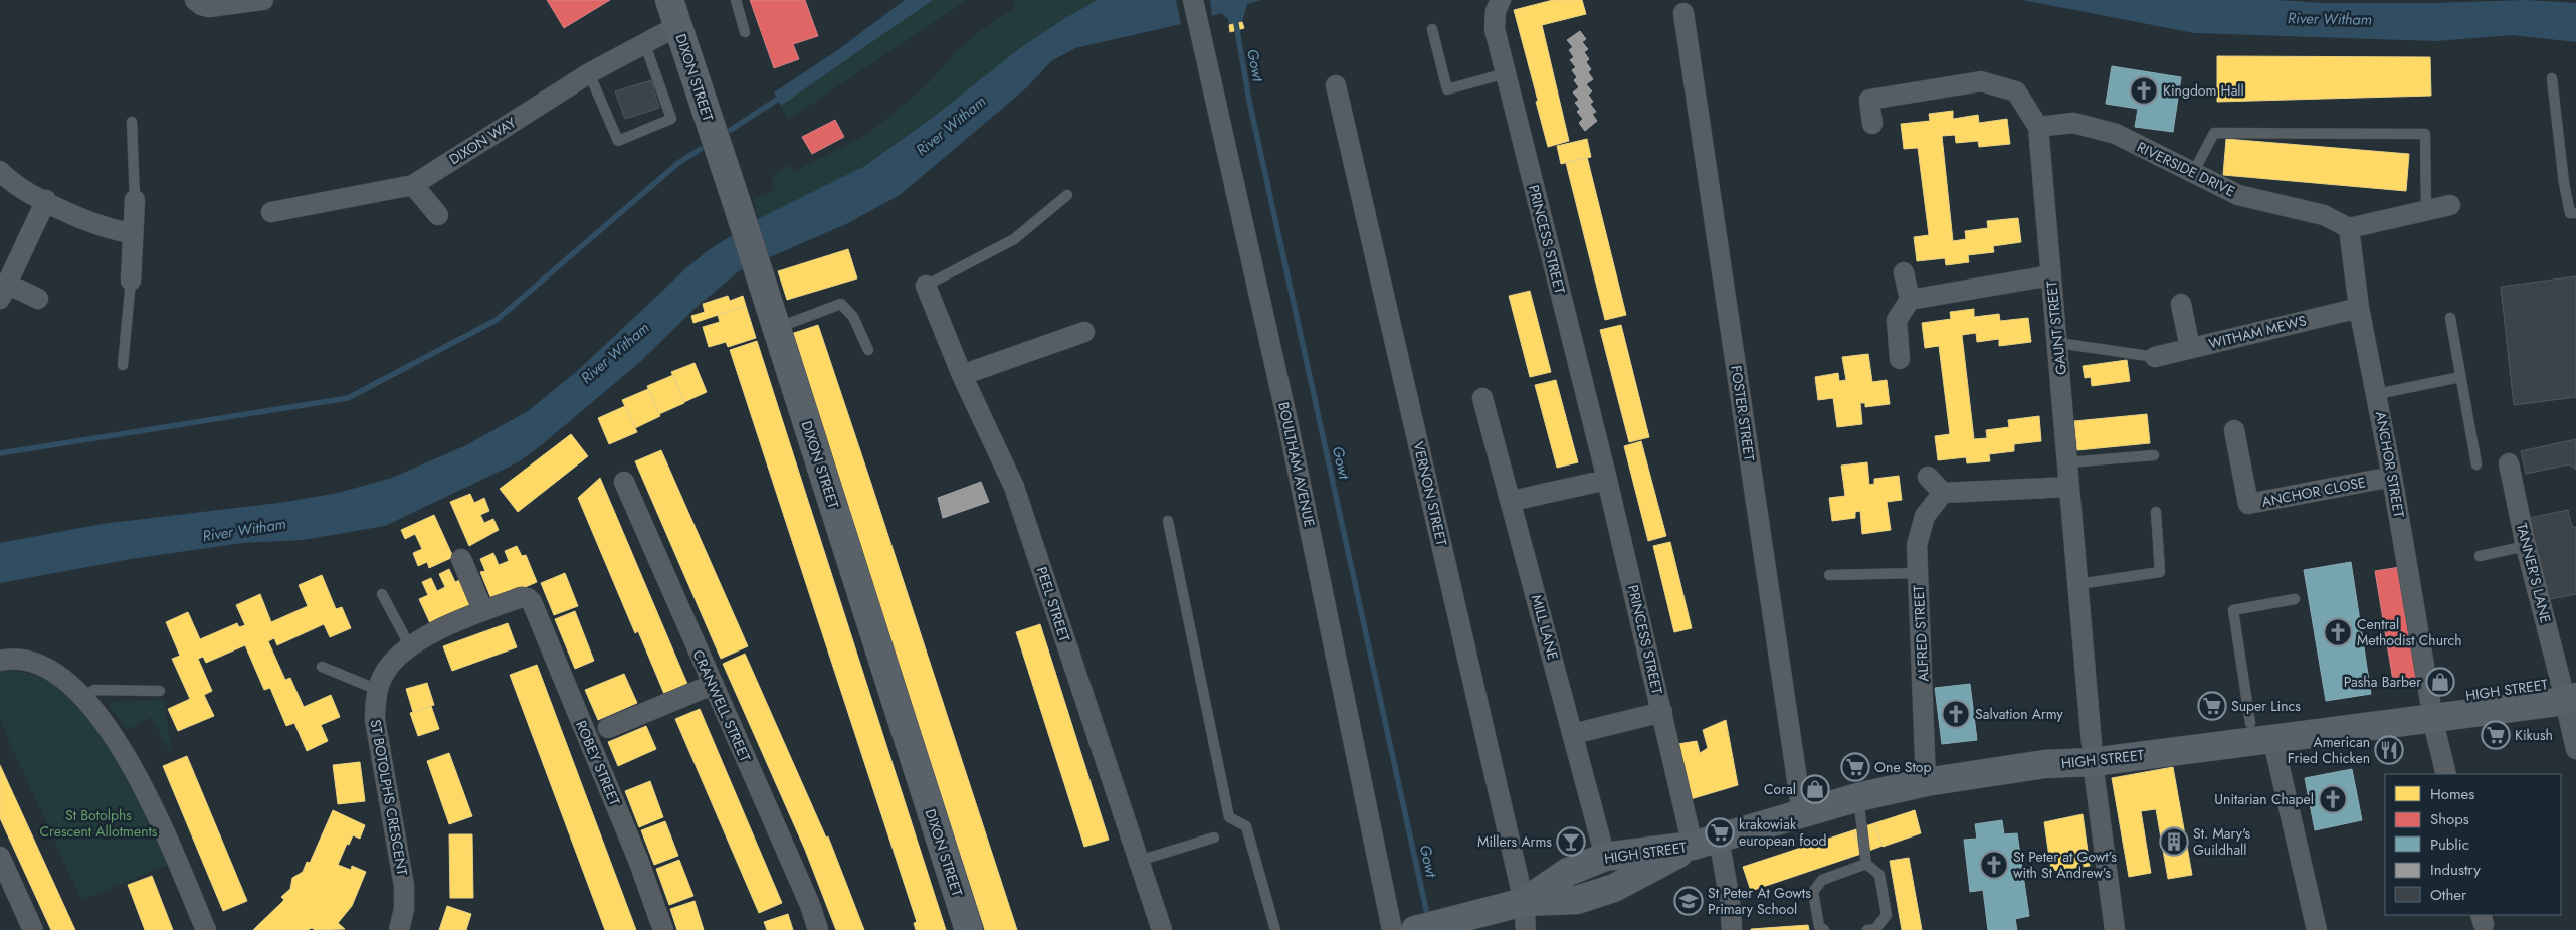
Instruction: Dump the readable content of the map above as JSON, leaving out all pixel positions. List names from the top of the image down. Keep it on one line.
{"streets":{"street":["DIXON STREET","DIXON WAY","RIVERSIDE DRIVE","PRINCESS STREET","GAUNT STREET","WITHAM MEWS","FOSTER STREET","BOULTHAM AVENUE","ANCHOR STREET","ANCHOR CLOSE","VERNON STREET","TANNER'S LANE","PEEL STREET","MILL LANE","ALFRED STREET","HIGH STREET","CRANWELL STREET","ROBEY STREET","ST BOTOLPHS CRESCENT"]},"crossings":[["DIXON STREET","DIXON WAY"],["RIVERSIDE DRIVE","GAUNT STREET"],["RIVERSIDE DRIVE","ANCHOR STREET"],["PRINCESS STREET","MILL LANE"],["PRINCESS STREET","HIGH STREET"],["GAUNT STREET","HIGH STREET"],["WITHAM MEWS","ANCHOR STREET"],["FOSTER STREET","HIGH STREET"],["ANCHOR STREET","ANCHOR CLOSE"],["ANCHOR STREET","HIGH STREET"],["VERNON STREET","HIGH STREET"],["TANNER'S LANE","HIGH STREET"],["MILL LANE","HIGH STREET"],["ALFRED STREET","HIGH STREET"],["ROBEY STREET","ST BOTOLPHS CRESCENT"]],"water":["River Witham","Gowt"],"parks":["St Botolphs Crescent Allotments"],"places":{"church":["Kingdom Hall","Central Methodist Church","Salvation Army","Unitarian Chapel","St Peter at Gowt’s with St Andrew’s"],"shop":["Pasha Barber","Coral"],"supermarket":["Super Lincs","Kikush","One Stop","krakowiak european food"],"restaurant":["American Fried Chicken"],"bar":["Millers Arms"],"building":["St. Mary's Guildhall"],"school or university":["St Peter At Gowts Primary School"]},"legend":["Homes","Shops","Public","Industry","Other"]}
